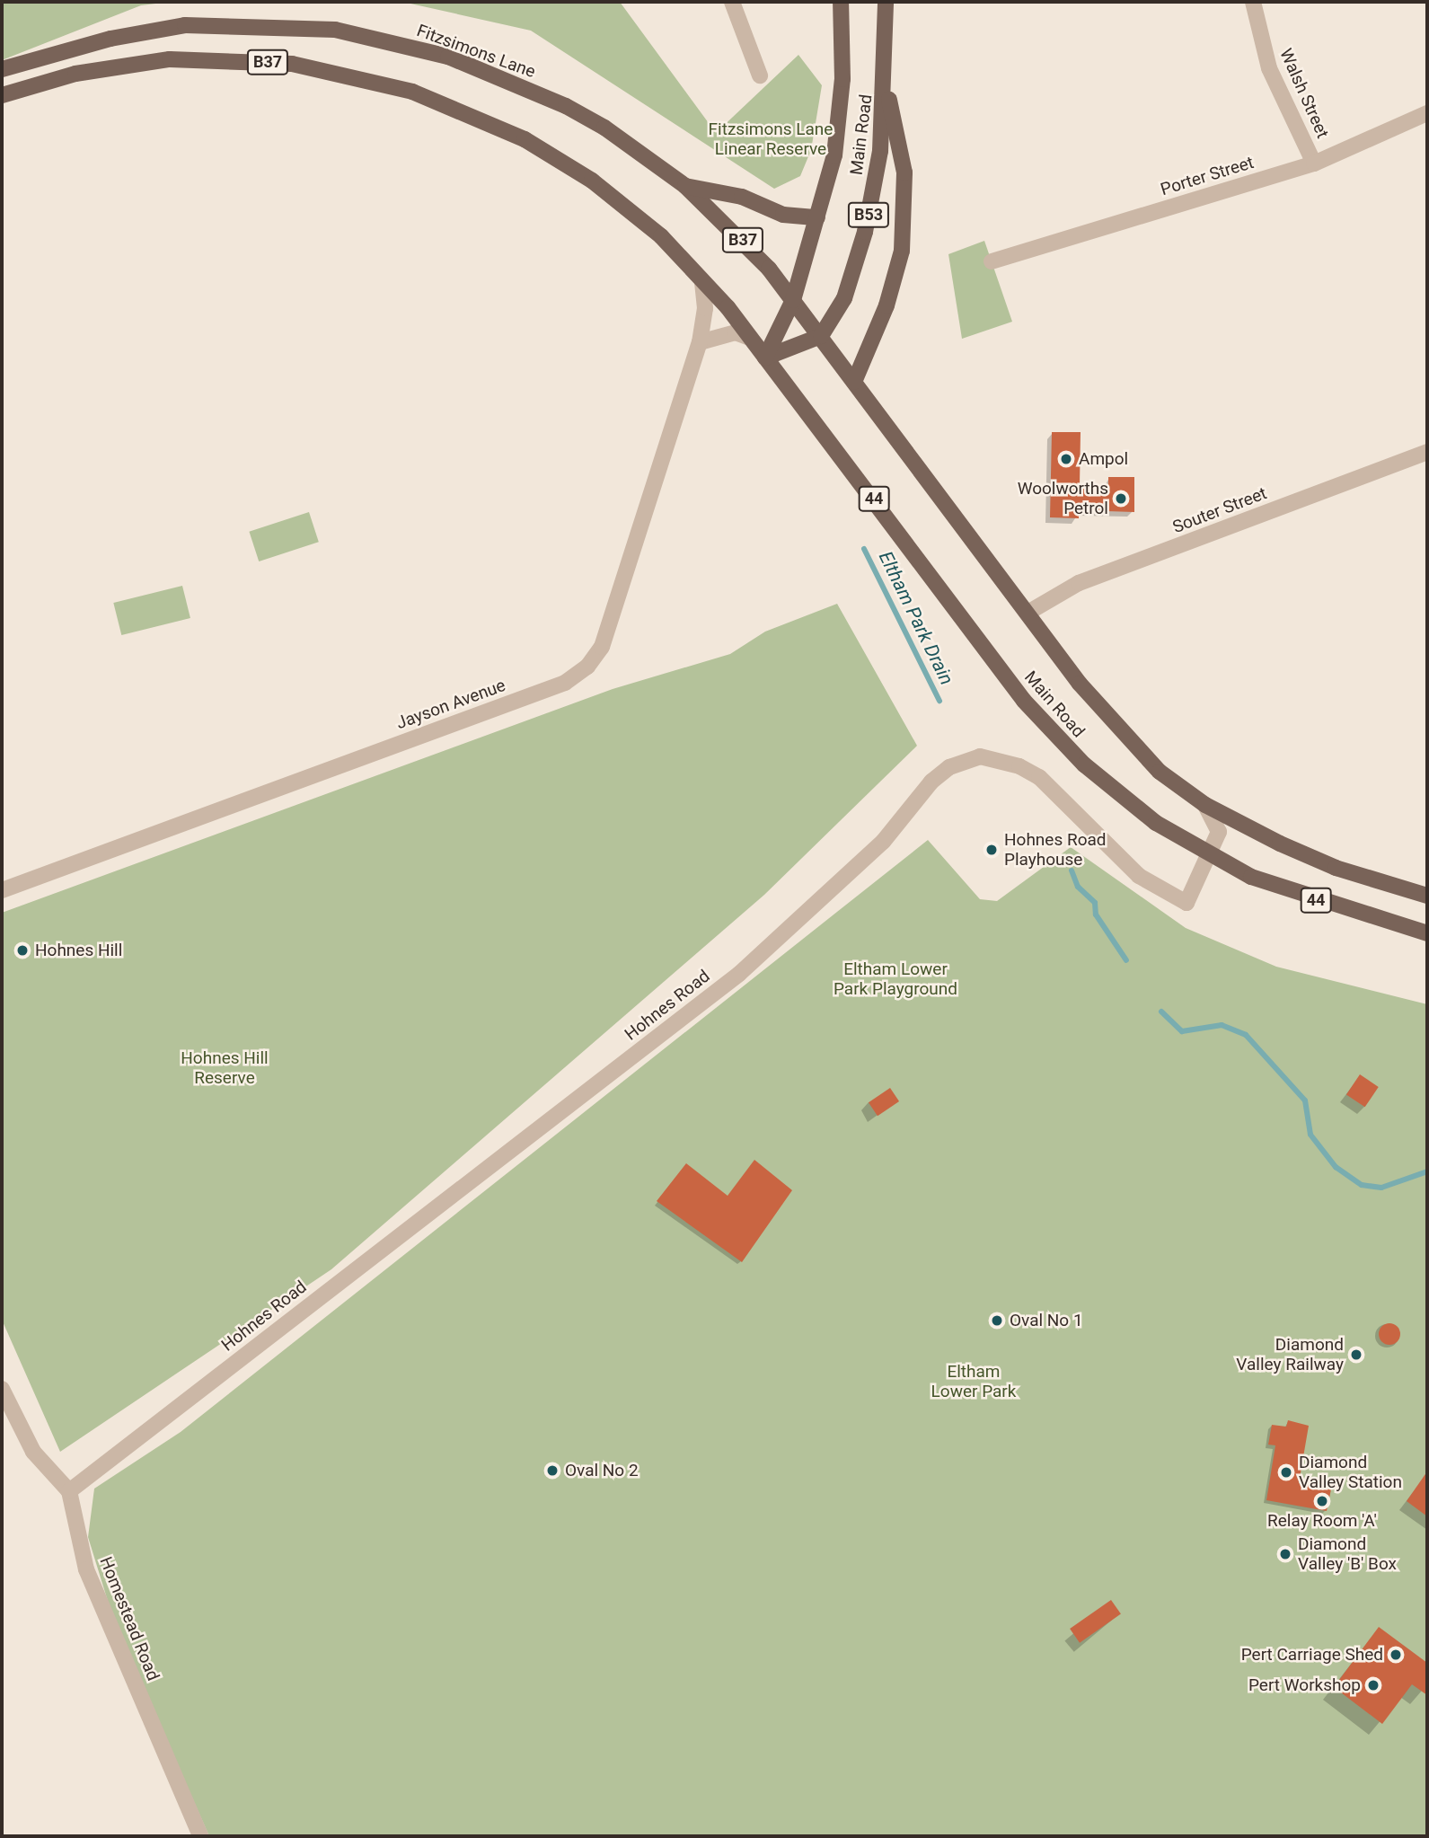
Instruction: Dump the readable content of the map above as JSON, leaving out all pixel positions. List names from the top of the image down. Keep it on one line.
{"streets":{"main road":["Fitzsimons Lane","B37","Main Road","B53","44"],"street":["Walsh Street","Porter Street","Souter Street","Jayson Avenue","Hohnes Road","Homestead Road"]},"crossings":[["Fitzsimons Lane","Main Road"],["B37","Main Road"],["B37","Jayson Avenue"],["Walsh Street","Porter Street"],["Main Road","Souter Street"],["Main Road","Hohnes Road"],["Hohnes Road","Homestead Road"]],"water":["Eltham Park Drain"],"parks":["Fitzsimons Lane Linear Reserve","Eltham Lower Park Playground","Hohnes Hill Reserve","Eltham Lower Park"],"places":["Ampol","Woolworths Petrol","Hohnes Road Playhouse","Hohnes Hill","Oval No 1","Diamond Valley Railway","Oval No 2","Diamond Valley Station","Relay Room 'A'","Diamond Valley 'B' Box","Pert Carriage Shed","Pert Workshop"]}
